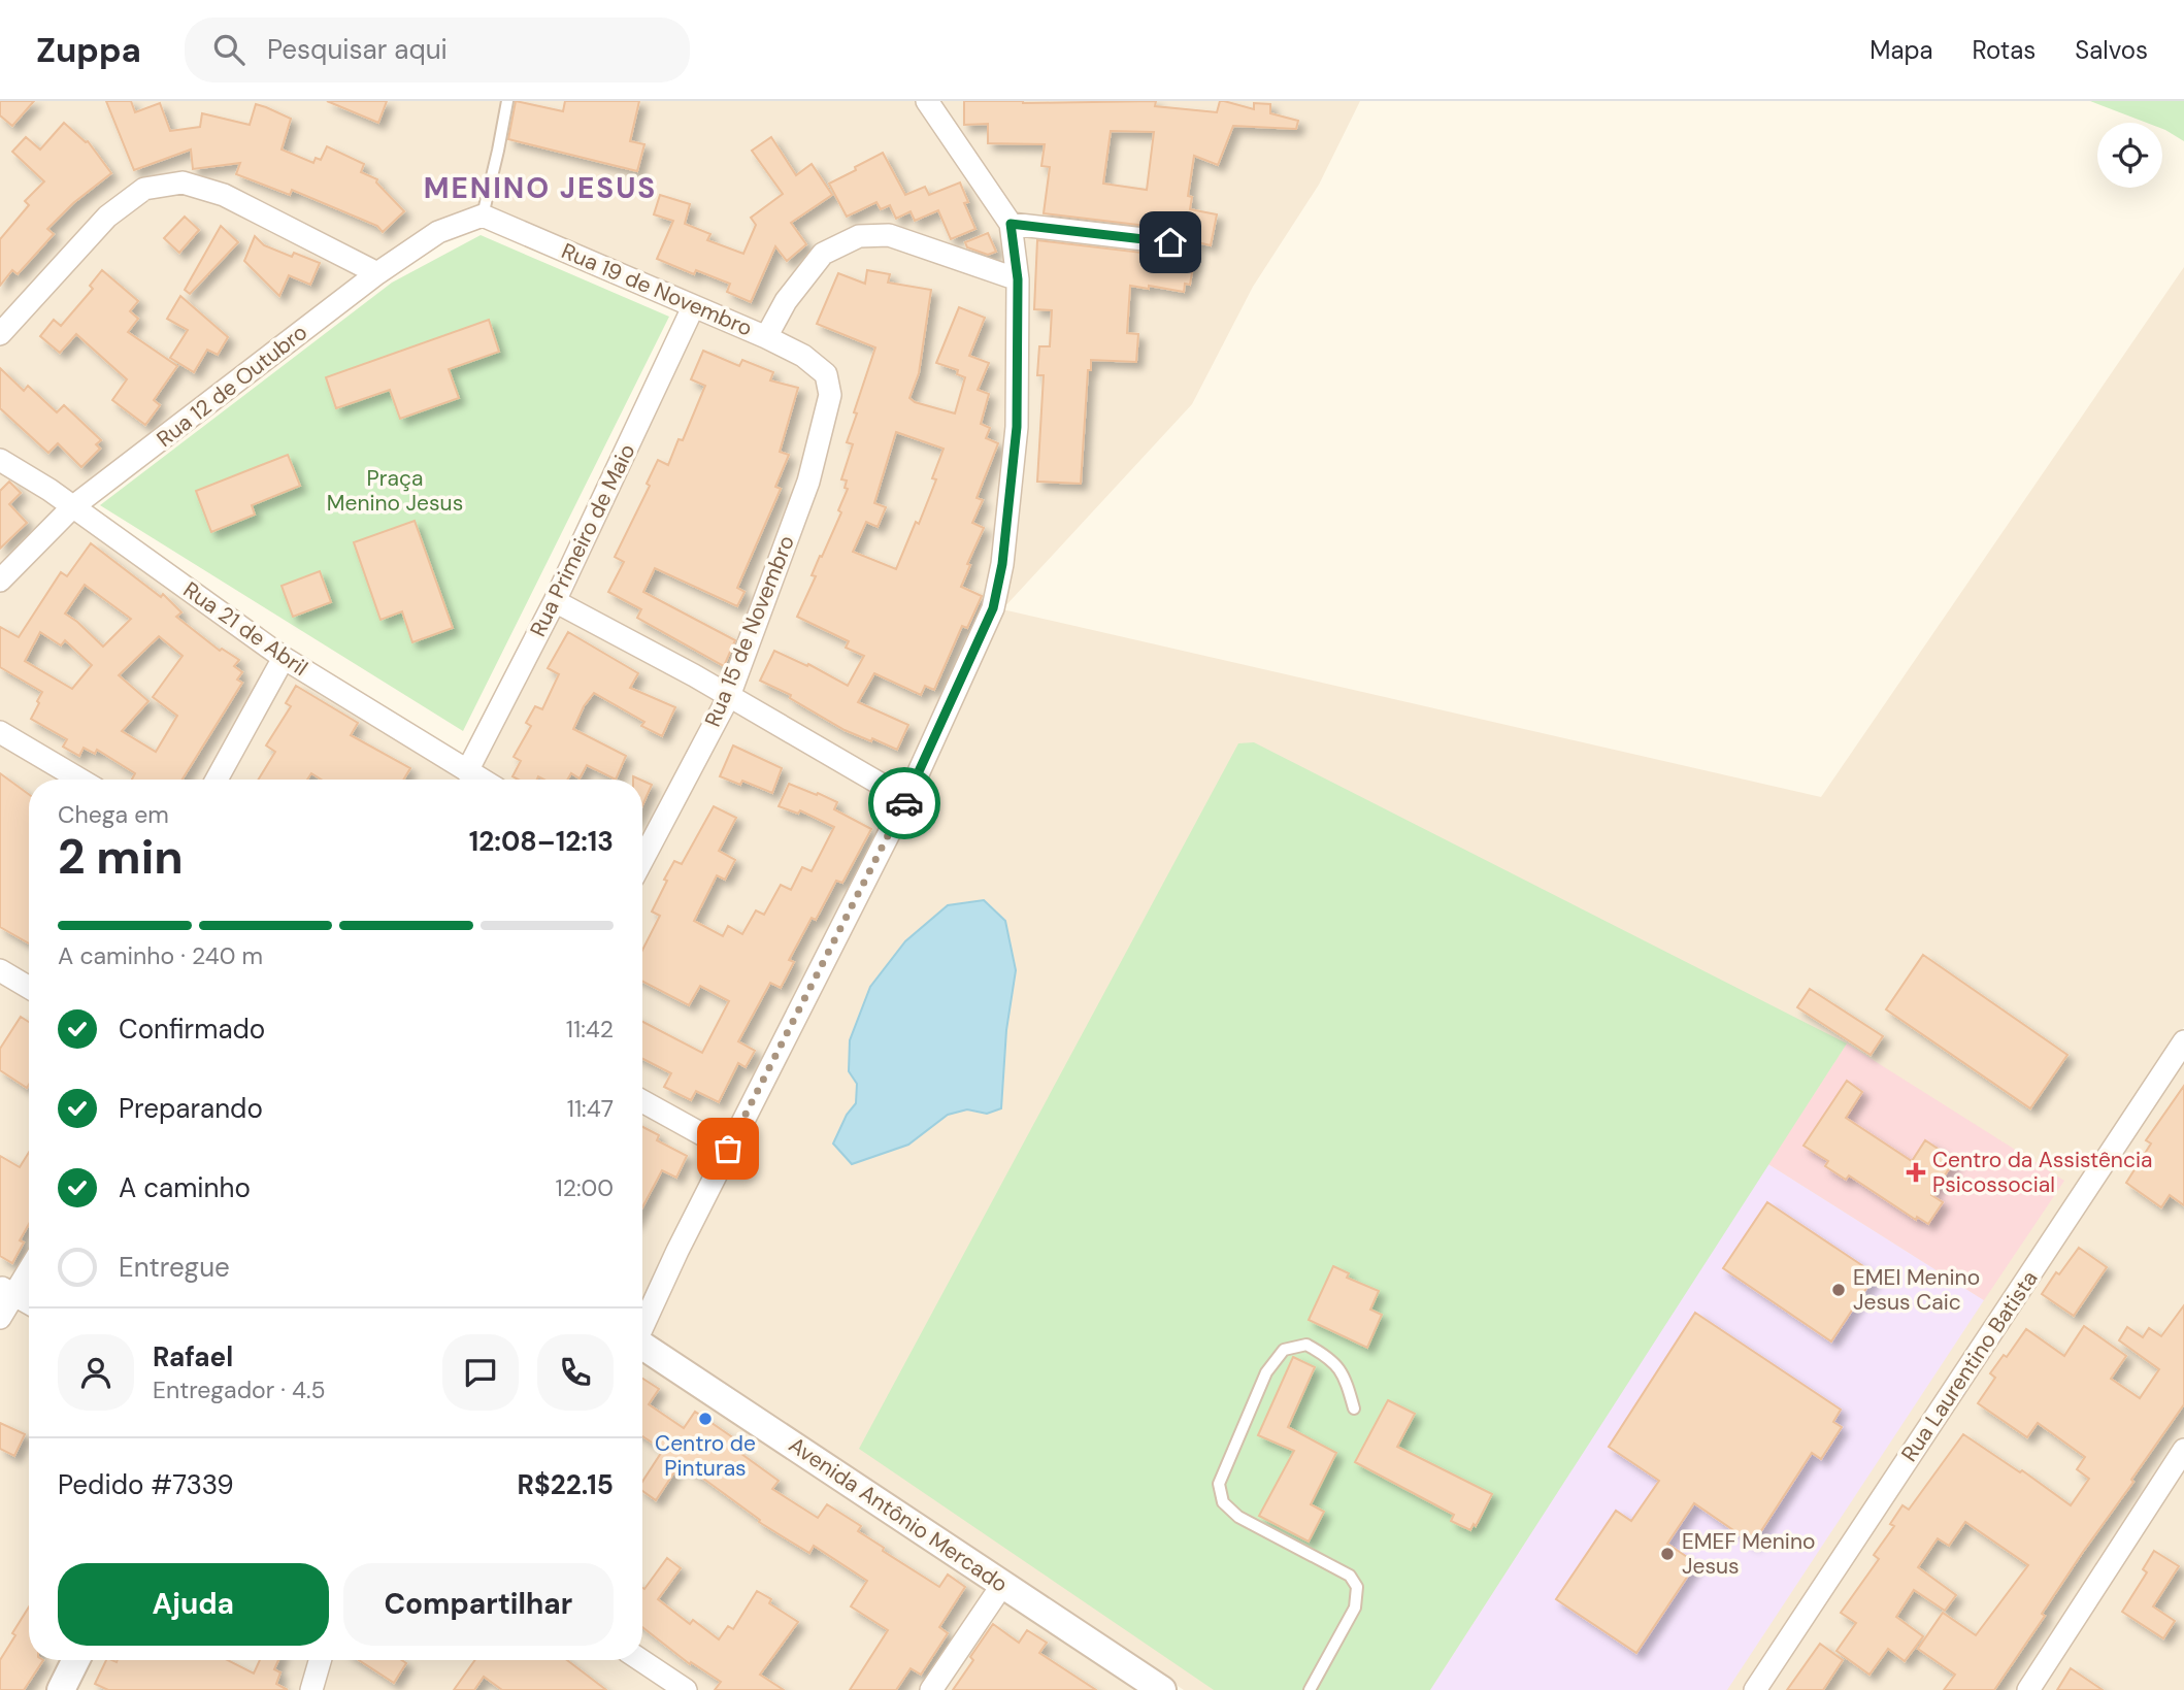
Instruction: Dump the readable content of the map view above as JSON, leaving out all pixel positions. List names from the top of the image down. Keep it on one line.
{"streets":{"street":["Rua 19 de Novembro","Rua 12 de Outubro","Rua Primeiro de Maio","Rua 21 de Abril","Rua 15 de Novembro","Rua Laurentino Batista","Avenida Antônio Mercado"]},"crossings":[["Rua 19 de Novembro","Rua 12 de Outubro"],["Rua 19 de Novembro","Rua Primeiro de Maio"],["Rua 19 de Novembro","Rua 15 de Novembro"],["Rua 12 de Outubro","Rua 21 de Abril"],["Rua Primeiro de Maio","Rua 21 de Abril"]],"districts":["MENINO JESUS"],"parks":["Praça Menino Jesus"],"places":{"health":["Centro da Assistência Psicossocial"],"other":["EMEI Menino Jesus Caic","Centro de Pinturas","EMEF Menino Jesus"]},"page":{"header":"Zuppa","search":"Pesquisar aqui","nav":["Mapa","Rotas","Salvos"],"heading":["2 min","Chega em","12:08–12:13"],"panel":["Rafael","Entregador · 4.5","Pedido #7339","R$22.15"],"bar":"A caminho · 240 m","list":[["Confirmado","11:42"],["Preparando","11:47"],["A caminho","12:00"],"Entregue"],"buttons":["Ajuda","Compartilhar"]}}
